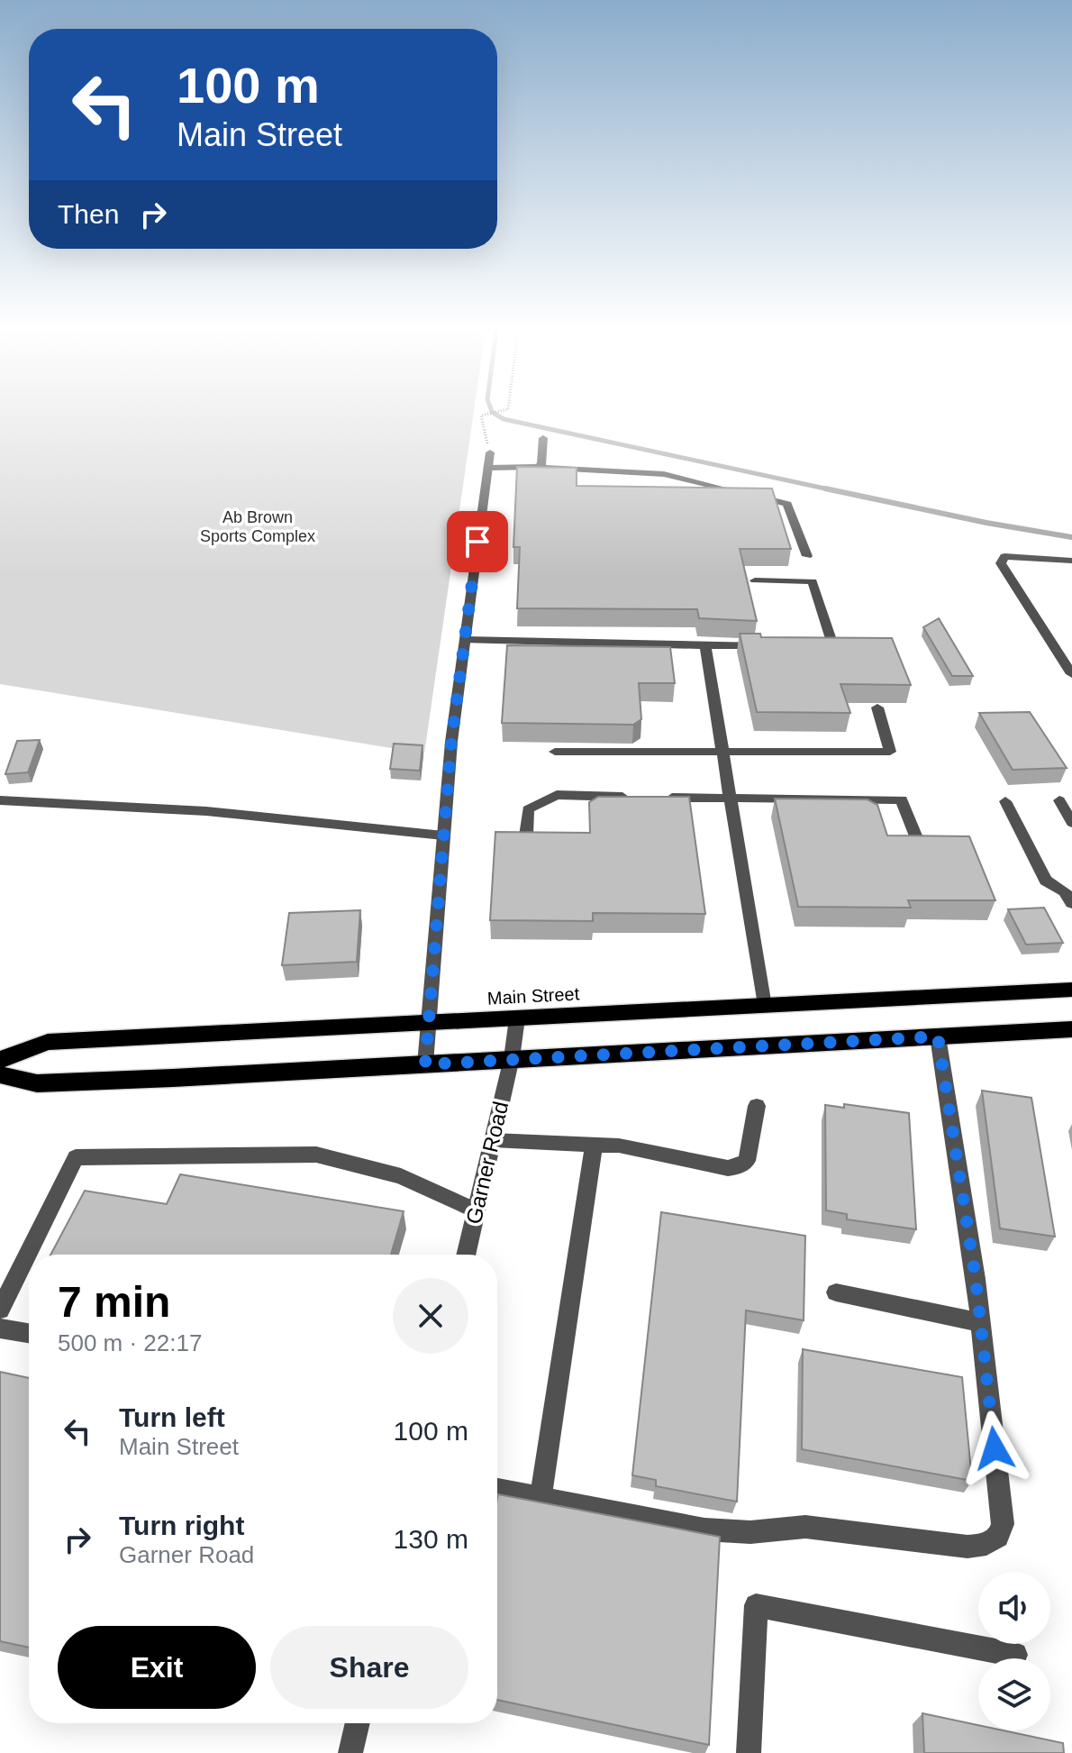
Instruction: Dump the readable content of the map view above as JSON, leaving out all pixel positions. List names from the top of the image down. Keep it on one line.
{"streets":{"main road":["Main Street"],"street":["Garner Road"]},"crossings":[["Main Street","Garner Road"]],"parks":["Ab Brown Sports Complex"],"page":{"turn":["100 m","Main Street"],"then":"Then","heading":["7 min","500 m · 22:17"],"list":[{"name":"Turn left","note":"Main Street","value":"100 m"},{"name":"Turn right","note":"Garner Road","value":"130 m"}],"buttons":["Exit","Share"]}}
